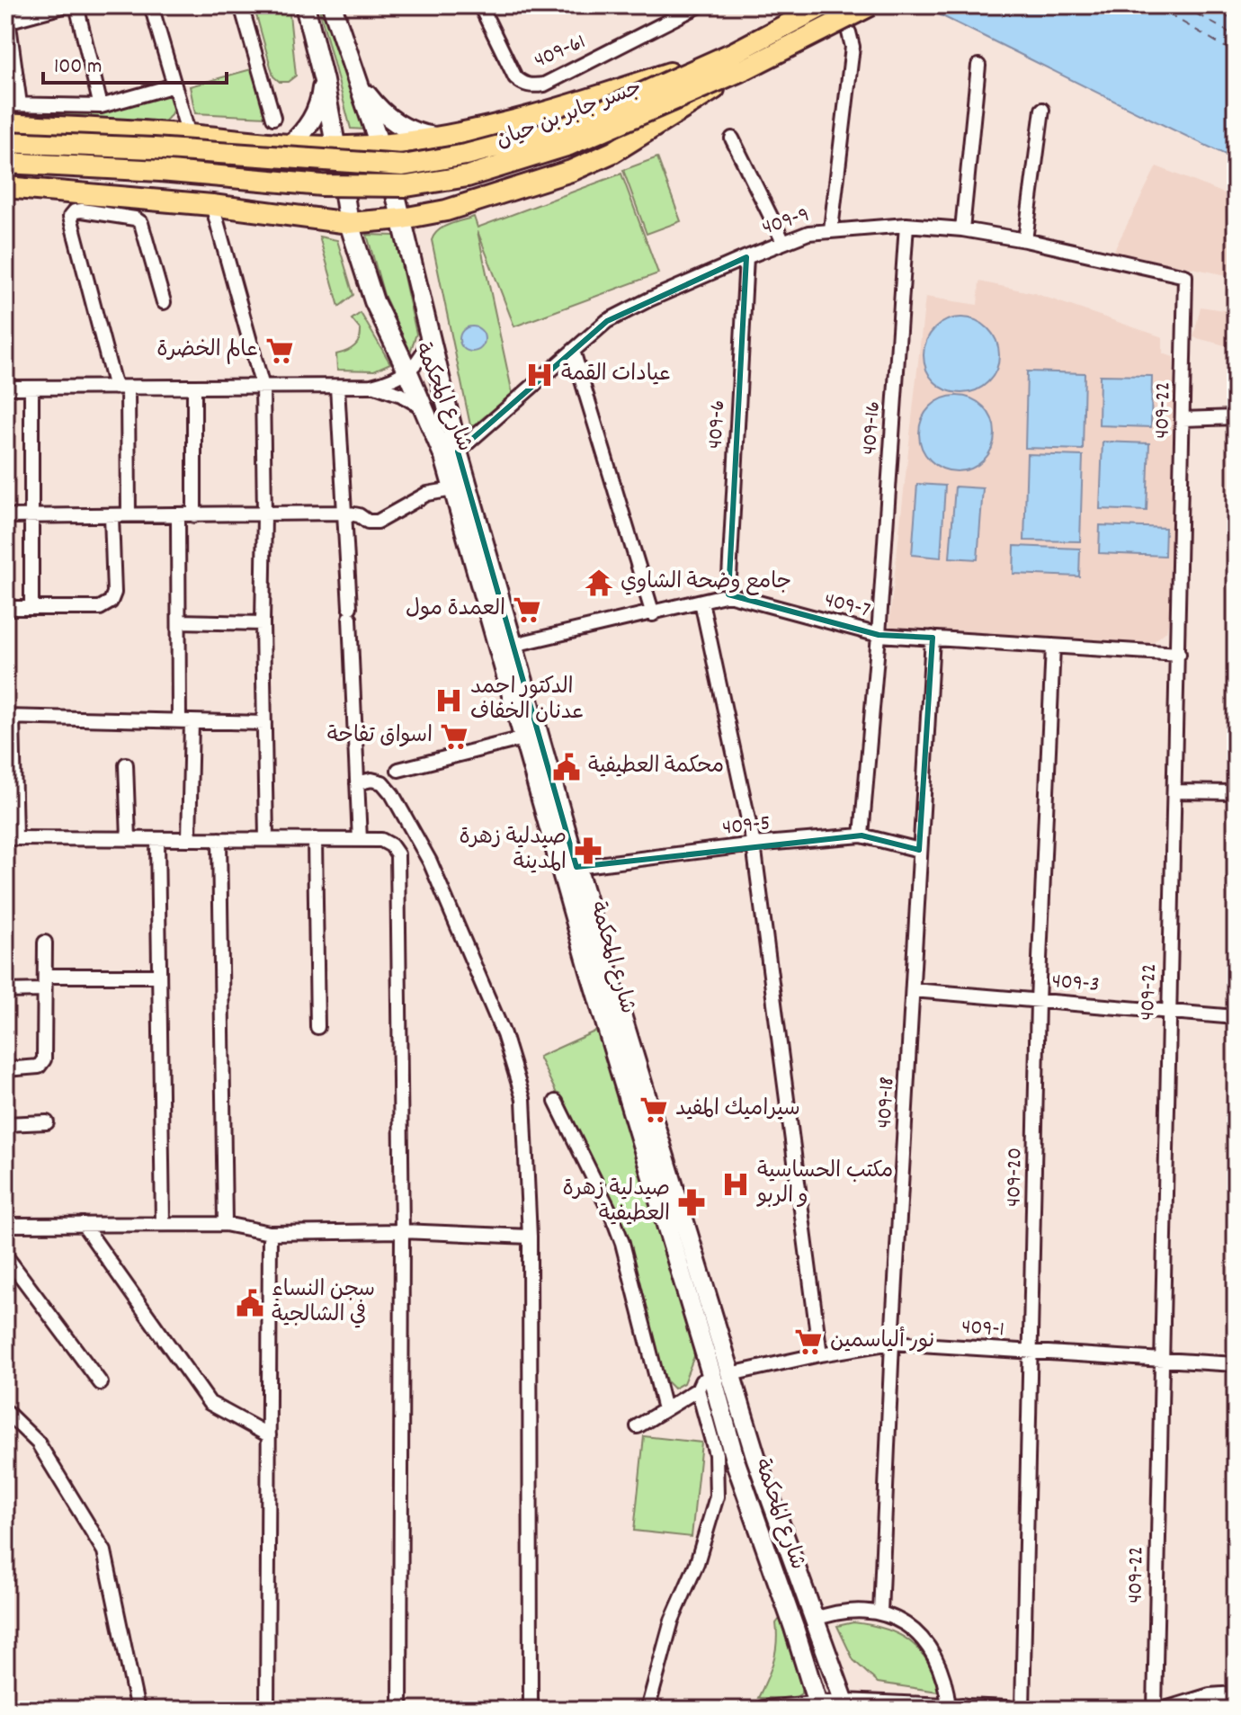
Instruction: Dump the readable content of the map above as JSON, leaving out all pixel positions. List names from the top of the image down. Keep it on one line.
{"streets":{"main road":["جسر جابر بن حيان","شارع المحكمة"],"street":["409-61","409-9","409-22","409-6","409-16","409-7","409-5","409-3","409-18","409-20","409-1"]},"crossings":[["409-9","شارع المحكمة"],["409-9","409-22"],["409-9","409-6"],["409-9","409-16"],["شارع المحكمة","409-5"],["شارع المحكمة","409-1"],["409-22","409-7"],["409-22","409-3"],["409-22","409-1"],["409-6","409-7"],["409-16","409-7"],["409-16","409-5"],["409-7","409-18"],["409-7","409-20"],["409-5","409-18"],["409-3","409-18"],["409-3","409-20"],["409-18","409-1"],["409-20","409-1"]],"places":{"supermarket":["عالم الخضرة","العمدة مول","اسواق تفاحة","سيراميك المفيد","نور ألياسمين"],"hospital":["عيادات القمة","الدكتور احمد عدنان الخفاف","مكتب الحساسية و الربو"],"temple":["جامع وضحة الشاوي"],"public building":["محكمة العطيفية","سجن النساء في الشالجية"],"pharmacy":["صيدلية زهرة المدينة","صيدلية زهرة العطيفية"]},"scale_bar":"100 m"}
